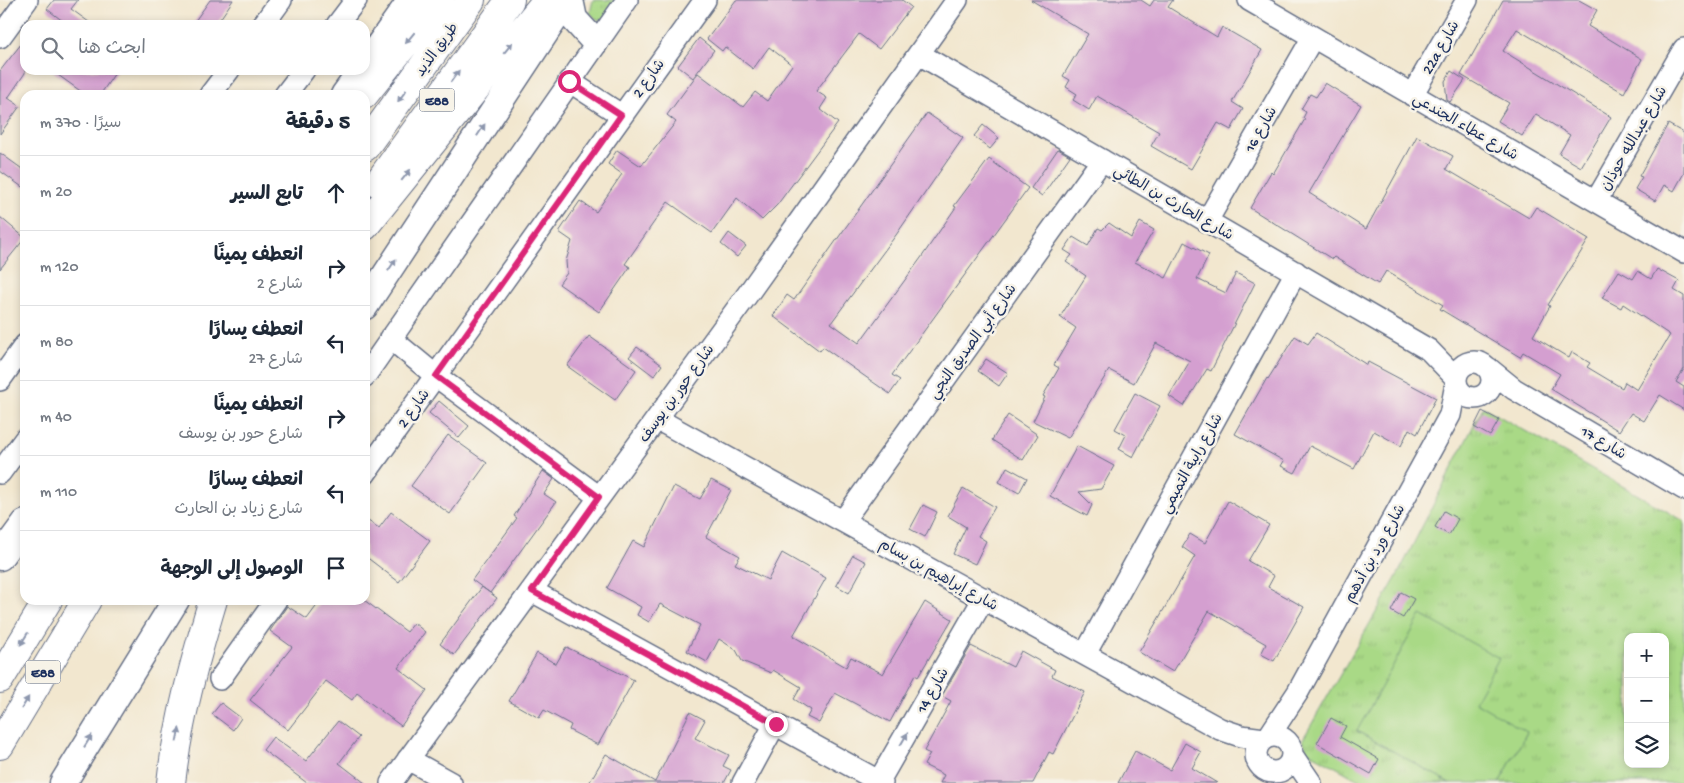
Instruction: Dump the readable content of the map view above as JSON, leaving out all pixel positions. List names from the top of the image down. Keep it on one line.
{"streets":{"highway":["طريق الذيد","E88"],"street":["22a شارع","شارع 2","شارع عطاء الجندعي","شارع 16","شارع عبدالله حوذان","شارع الحارث بن الطائي","شارع أبي الصديق النجي","شارع حور بن يوسف","شارع 17","شارع رابية التميمي","شارع ورد بن أدهم","شارع إبراهيم بن بسام","شارع 14"]},"crossings":[["22a شارع","شارع عطاء الجندعي"],["شارع عطاء الجندعي","شارع 16"],["شارع عطاء الجندعي","شارع عبدالله حوذان"],["شارع 16","شارع الحارث بن الطائي"],["شارع الحارث بن الطائي","شارع أبي الصديق النجي"],["شارع الحارث بن الطائي","شارع حور بن يوسف"],["شارع الحارث بن الطائي","شارع 17"],["شارع الحارث بن الطائي","شارع رابية التميمي"],["شارع الحارث بن الطائي","شارع ورد بن أدهم"],["شارع أبي الصديق النجي","شارع إبراهيم بن بسام"],["شارع حور بن يوسف","شارع إبراهيم بن بسام"],["شارع 17","شارع ورد بن أدهم"],["شارع رابية التميمي","شارع إبراهيم بن بسام"],["شارع ورد بن أدهم","شارع إبراهيم بن بسام"],["شارع إبراهيم بن بسام","شارع 14"]],"one_way":["شارع 14"],"page":{"search":"ابحث هنا","heading":["5 دقيقة","سيرًا · 370 m"],"list":[["تابع السير","20 m"],["انعطف يمينًا","شارع 2","120 m"],["انعطف يسارًا","شارع 27","80 m"],["انعطف يمينًا","شارع حور بن يوسف","40 m"],["انعطف يسارًا","شارع زياد بن الحارث","110 m"],"الوصول إلى الوجهة"],"map_buttons":["+","−"]}}
